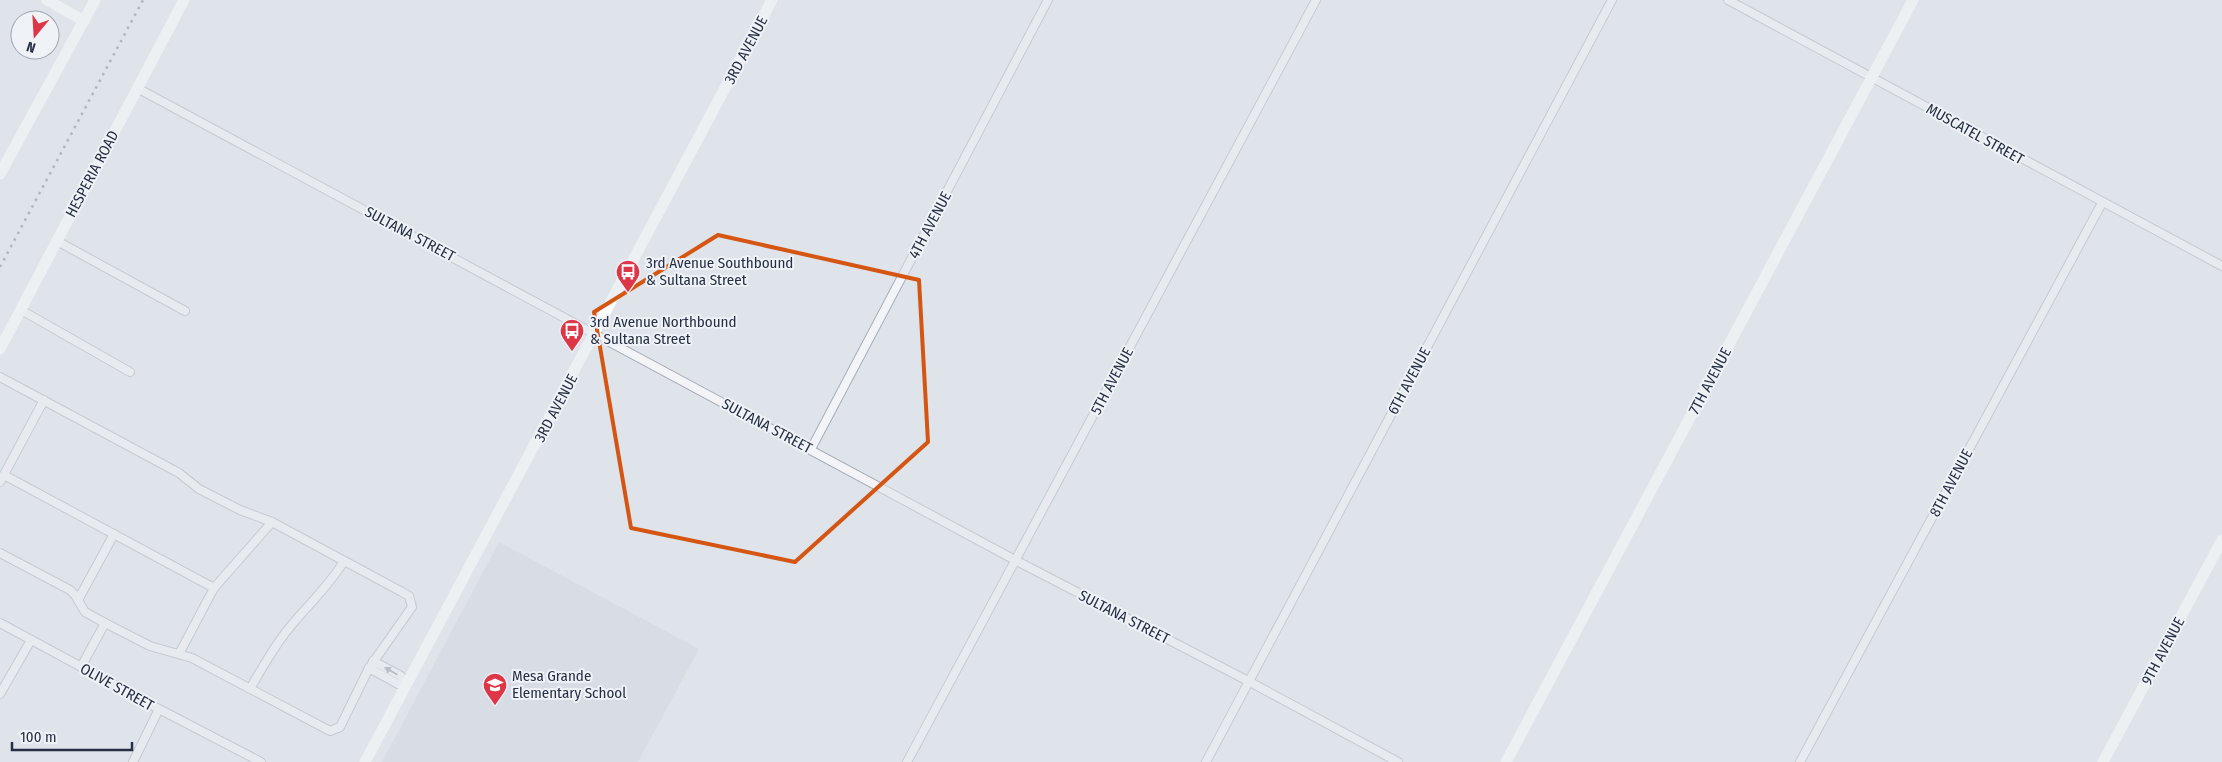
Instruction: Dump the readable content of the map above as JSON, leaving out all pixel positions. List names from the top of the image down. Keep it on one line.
{"streets":{"street":["3RD AVENUE","MUSCATEL STREET","HESPERIA ROAD","4TH AVENUE","SULTANA STREET","5TH AVENUE","6TH AVENUE","7TH AVENUE","8TH AVENUE","9TH AVENUE","OLIVE STREET"]},"crossings":[["3RD AVENUE","SULTANA STREET"],["MUSCATEL STREET","7TH AVENUE"],["MUSCATEL STREET","8TH AVENUE"],["HESPERIA ROAD","SULTANA STREET"],["4TH AVENUE","SULTANA STREET"],["SULTANA STREET","5TH AVENUE"],["SULTANA STREET","6TH AVENUE"]],"places":{"bus stop":["3rd Avenue Southbound & Sultana Street","3rd Avenue Northbound & Sultana Street"],"school or university":["Mesa Grande Elementary School"]},"scale_bar":"100 m","north":"bottom"}
